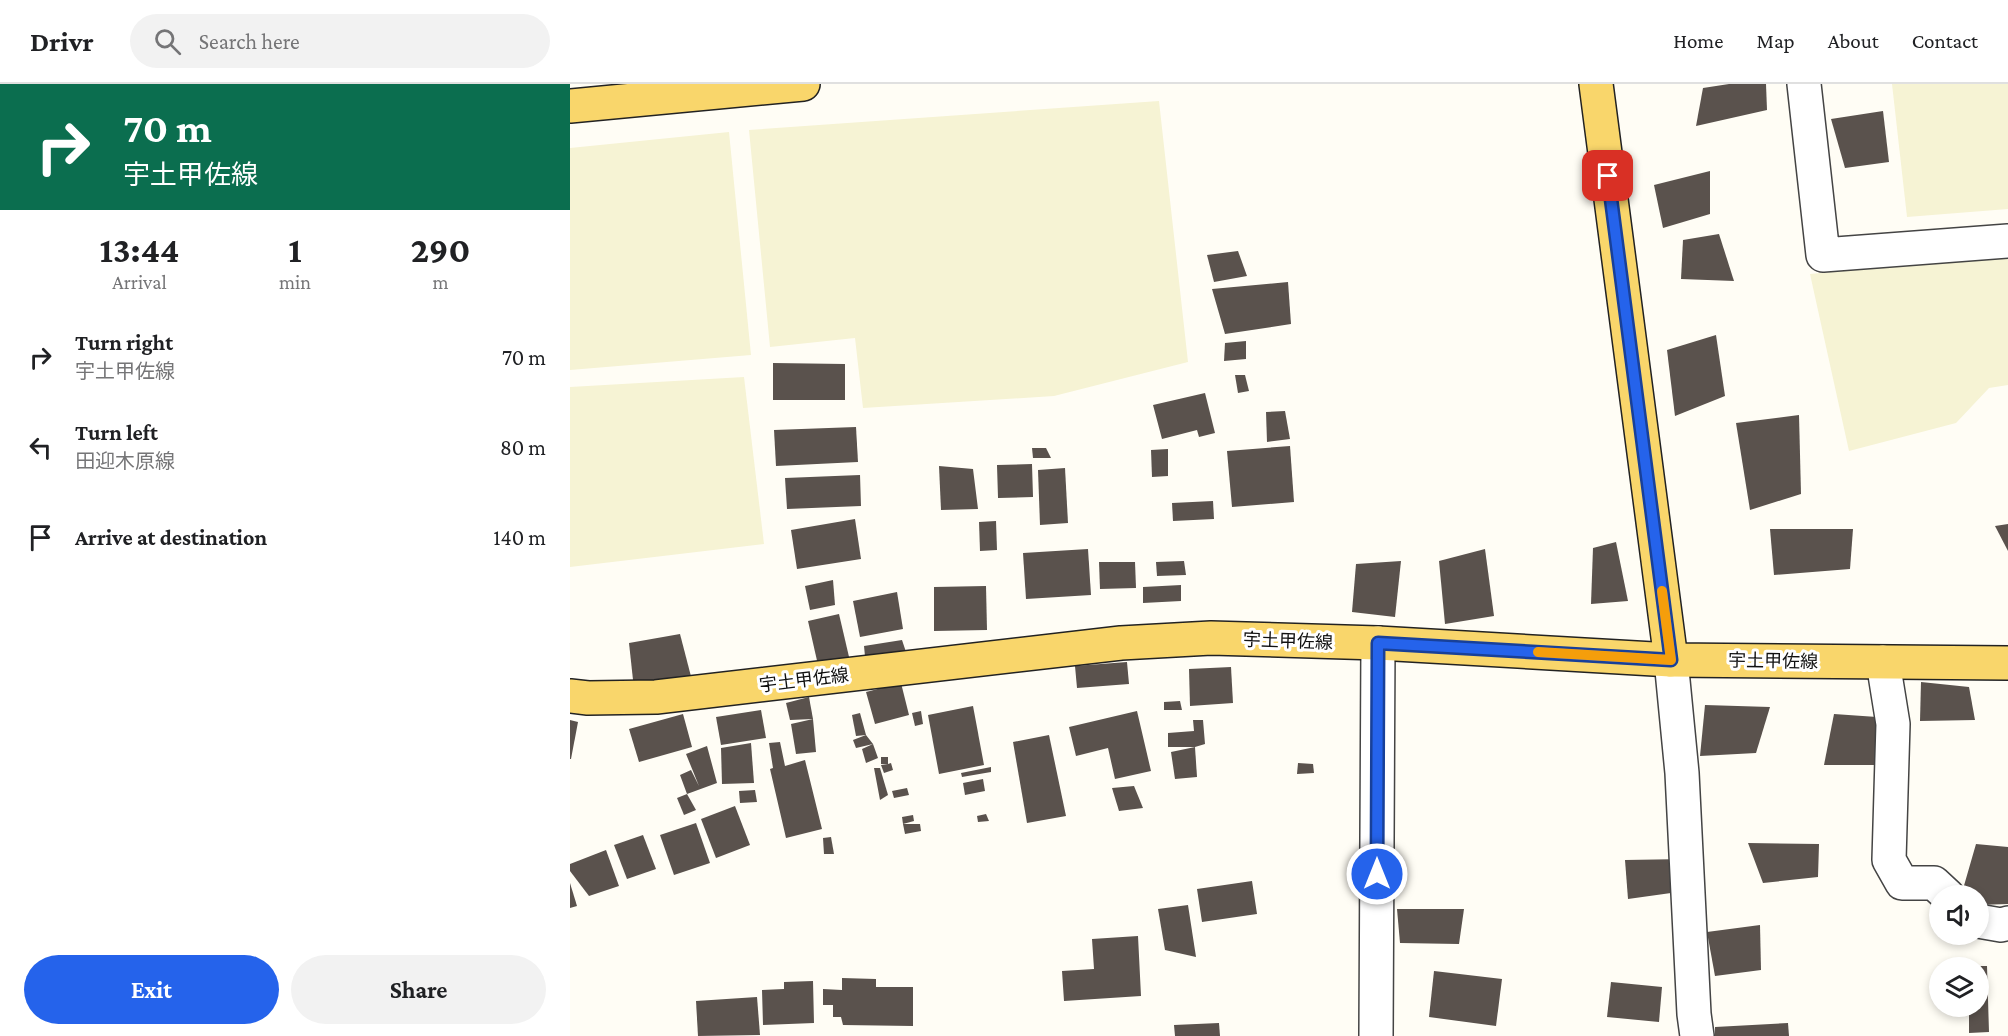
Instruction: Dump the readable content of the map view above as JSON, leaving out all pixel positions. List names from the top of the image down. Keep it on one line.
{"streets":{"main road":["宇土甲佐線"]},"page":{"header":"Drivr","search":"Search here","nav":["Home","Map","About","Contact"],"turn":["70 m","宇土甲佐線"],"eta":["13:44","Arrival","1","min","290","m"],"list":[{"name":"Turn right","note":"宇土甲佐線","value":"70 m"},{"name":"Turn left","note":"田迎木原線","value":"80 m"},{"name":"Arrive at destination","value":"140 m"}],"buttons":["Exit","Share"]}}
